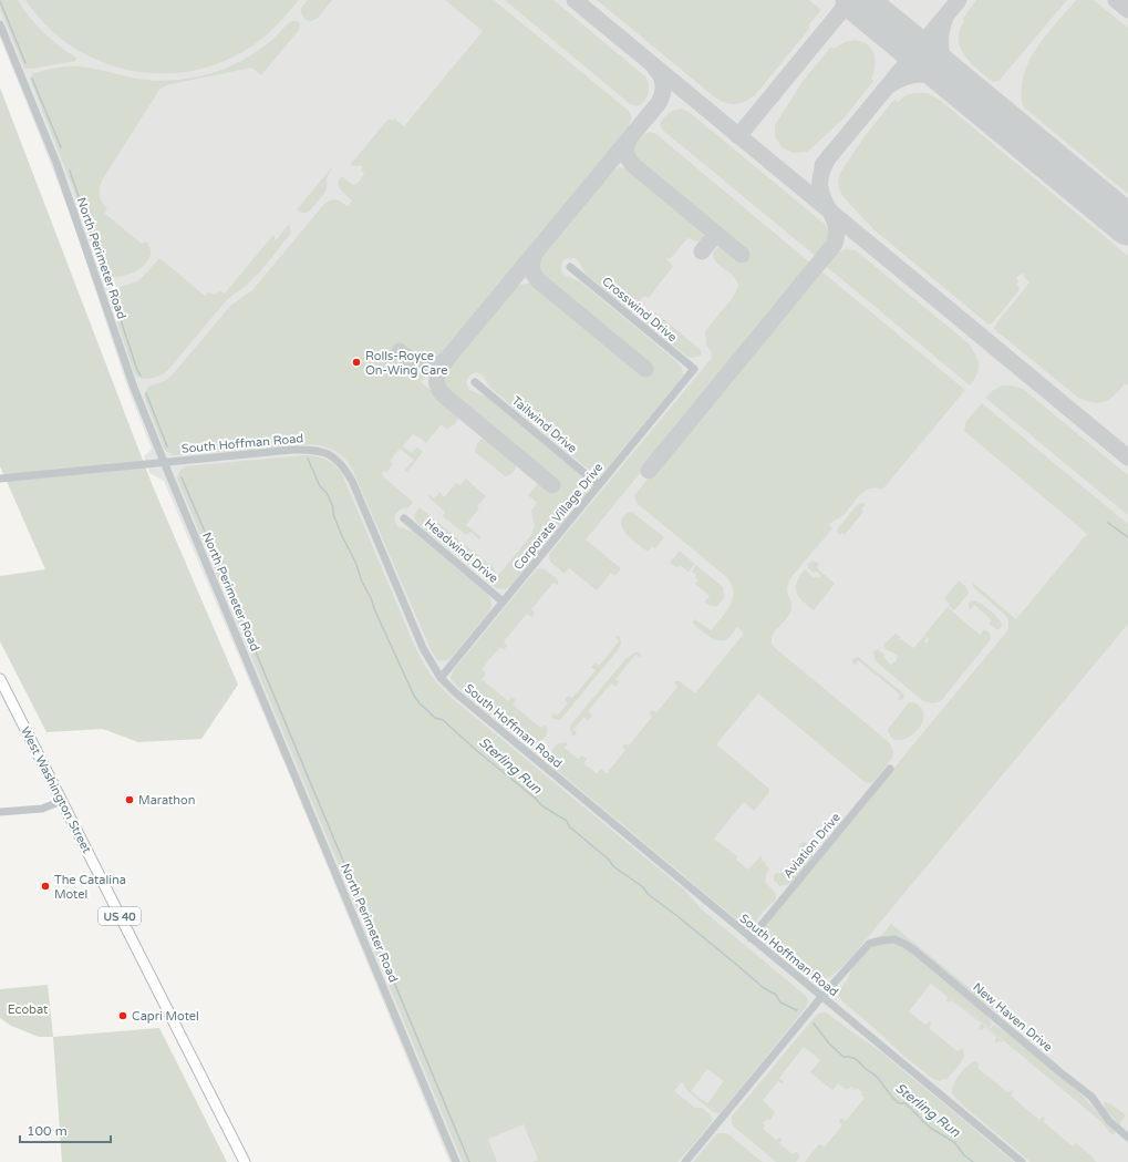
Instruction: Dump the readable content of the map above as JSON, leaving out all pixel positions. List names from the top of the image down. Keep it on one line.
{"streets":{"main road":["West Washington Street","US 40"],"street":["North Perimeter Road","Crosswind Drive","Tailwind Drive","South Hoffman Road","Corporate Village Drive","Headwind Drive","Aviation Drive","New Haven Drive"]},"crossings":[["North Perimeter Road","South Hoffman Road"],["Crosswind Drive","Corporate Village Drive"],["Tailwind Drive","Corporate Village Drive"],["South Hoffman Road","Corporate Village Drive"],["South Hoffman Road","Aviation Drive"],["South Hoffman Road","New Haven Drive"],["Corporate Village Drive","Headwind Drive"]],"water":["Sterling Run"],"parks":["Ecobat"],"places":["Rolls-Royce On-Wing Care","Marathon","The Catalina Motel","Capri Motel"],"scale_bar":"100 m"}
